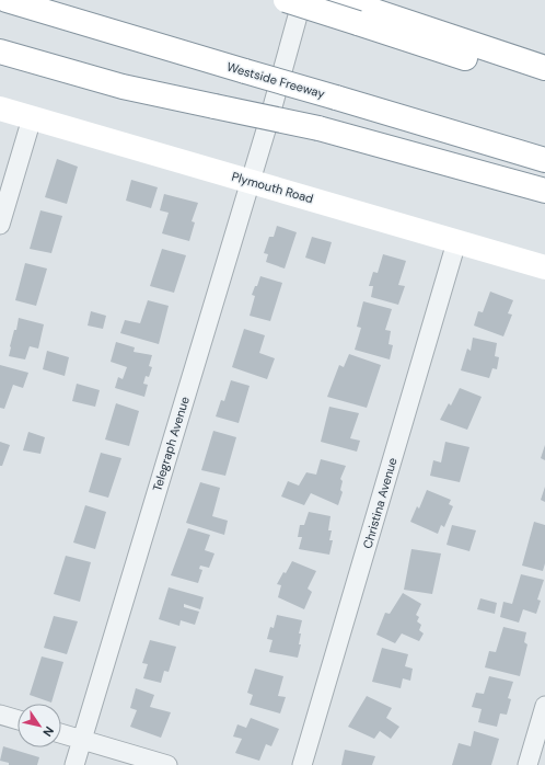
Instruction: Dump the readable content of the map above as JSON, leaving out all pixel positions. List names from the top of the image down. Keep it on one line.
{"streets":{"main road":["Westside Freeway","Plymouth Road"],"street":["Telegraph Avenue","Christina Avenue"]},"crossings":[["Plymouth Road","Telegraph Avenue"],["Plymouth Road","Christina Avenue"]],"north":"bottom right"}
